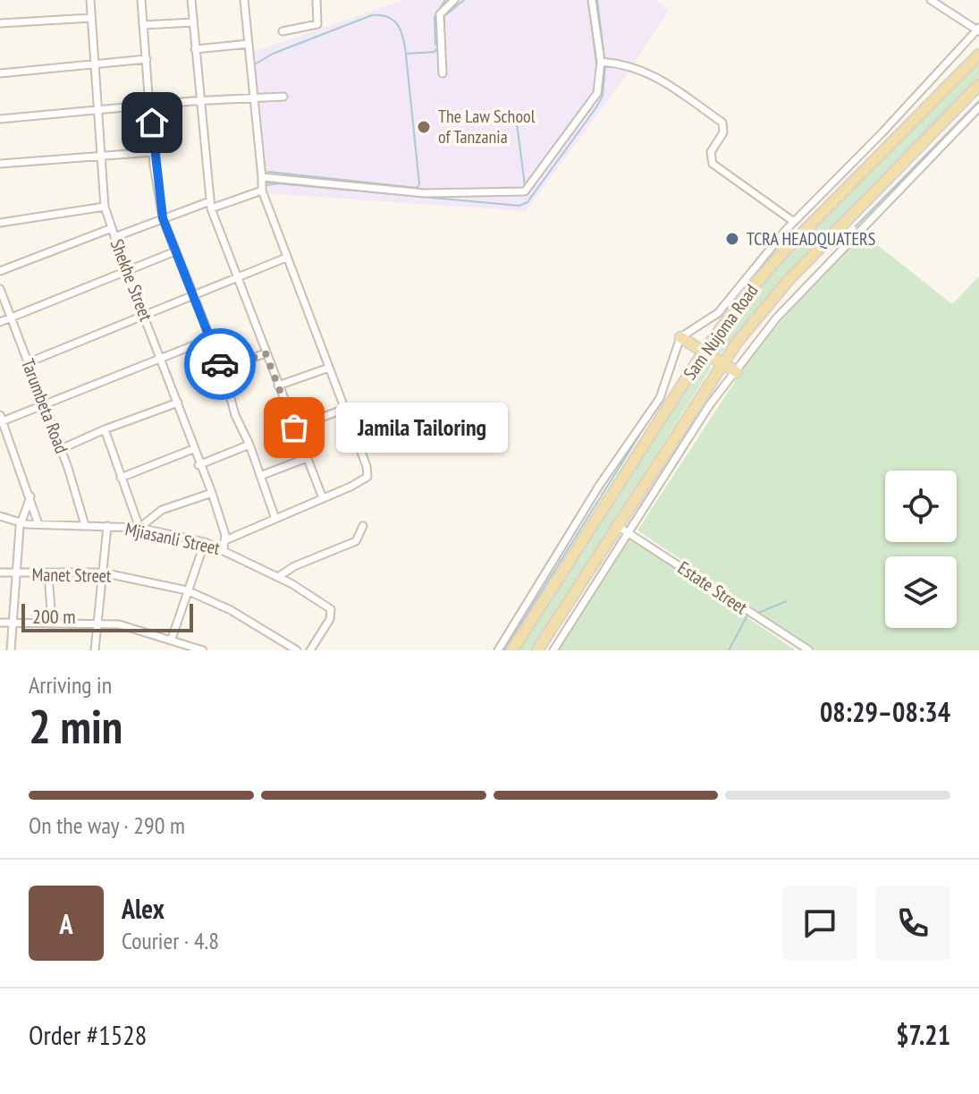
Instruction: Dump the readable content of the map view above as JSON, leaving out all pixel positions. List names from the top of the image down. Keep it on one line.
{"streets":{"main road":["Sam Nujoma Road"],"street":["Shekhe Street","Tarumbeta Road","Mjiasanli Street","Manet Street","Estate Street"]},"crossings":[["Shekhe Street","Mjiasanli Street"],["Sam Nujoma Road","Estate Street"],["Tarumbeta Road","Mjiasanli Street"]],"places":["The Law School of Tanzania","TCRA HEADQUATERS","Jamila Tailoring"],"scale_bar":"200 m","page":{"bubble":"Jamila Tailoring","scale":"200 m","heading":["2 min","Arriving in","08:29–08:34"],"panel":["Alex","Courier · 4.8","Order #1528","$7.21"],"bar":"On the way · 290 m","round":"A"}}
